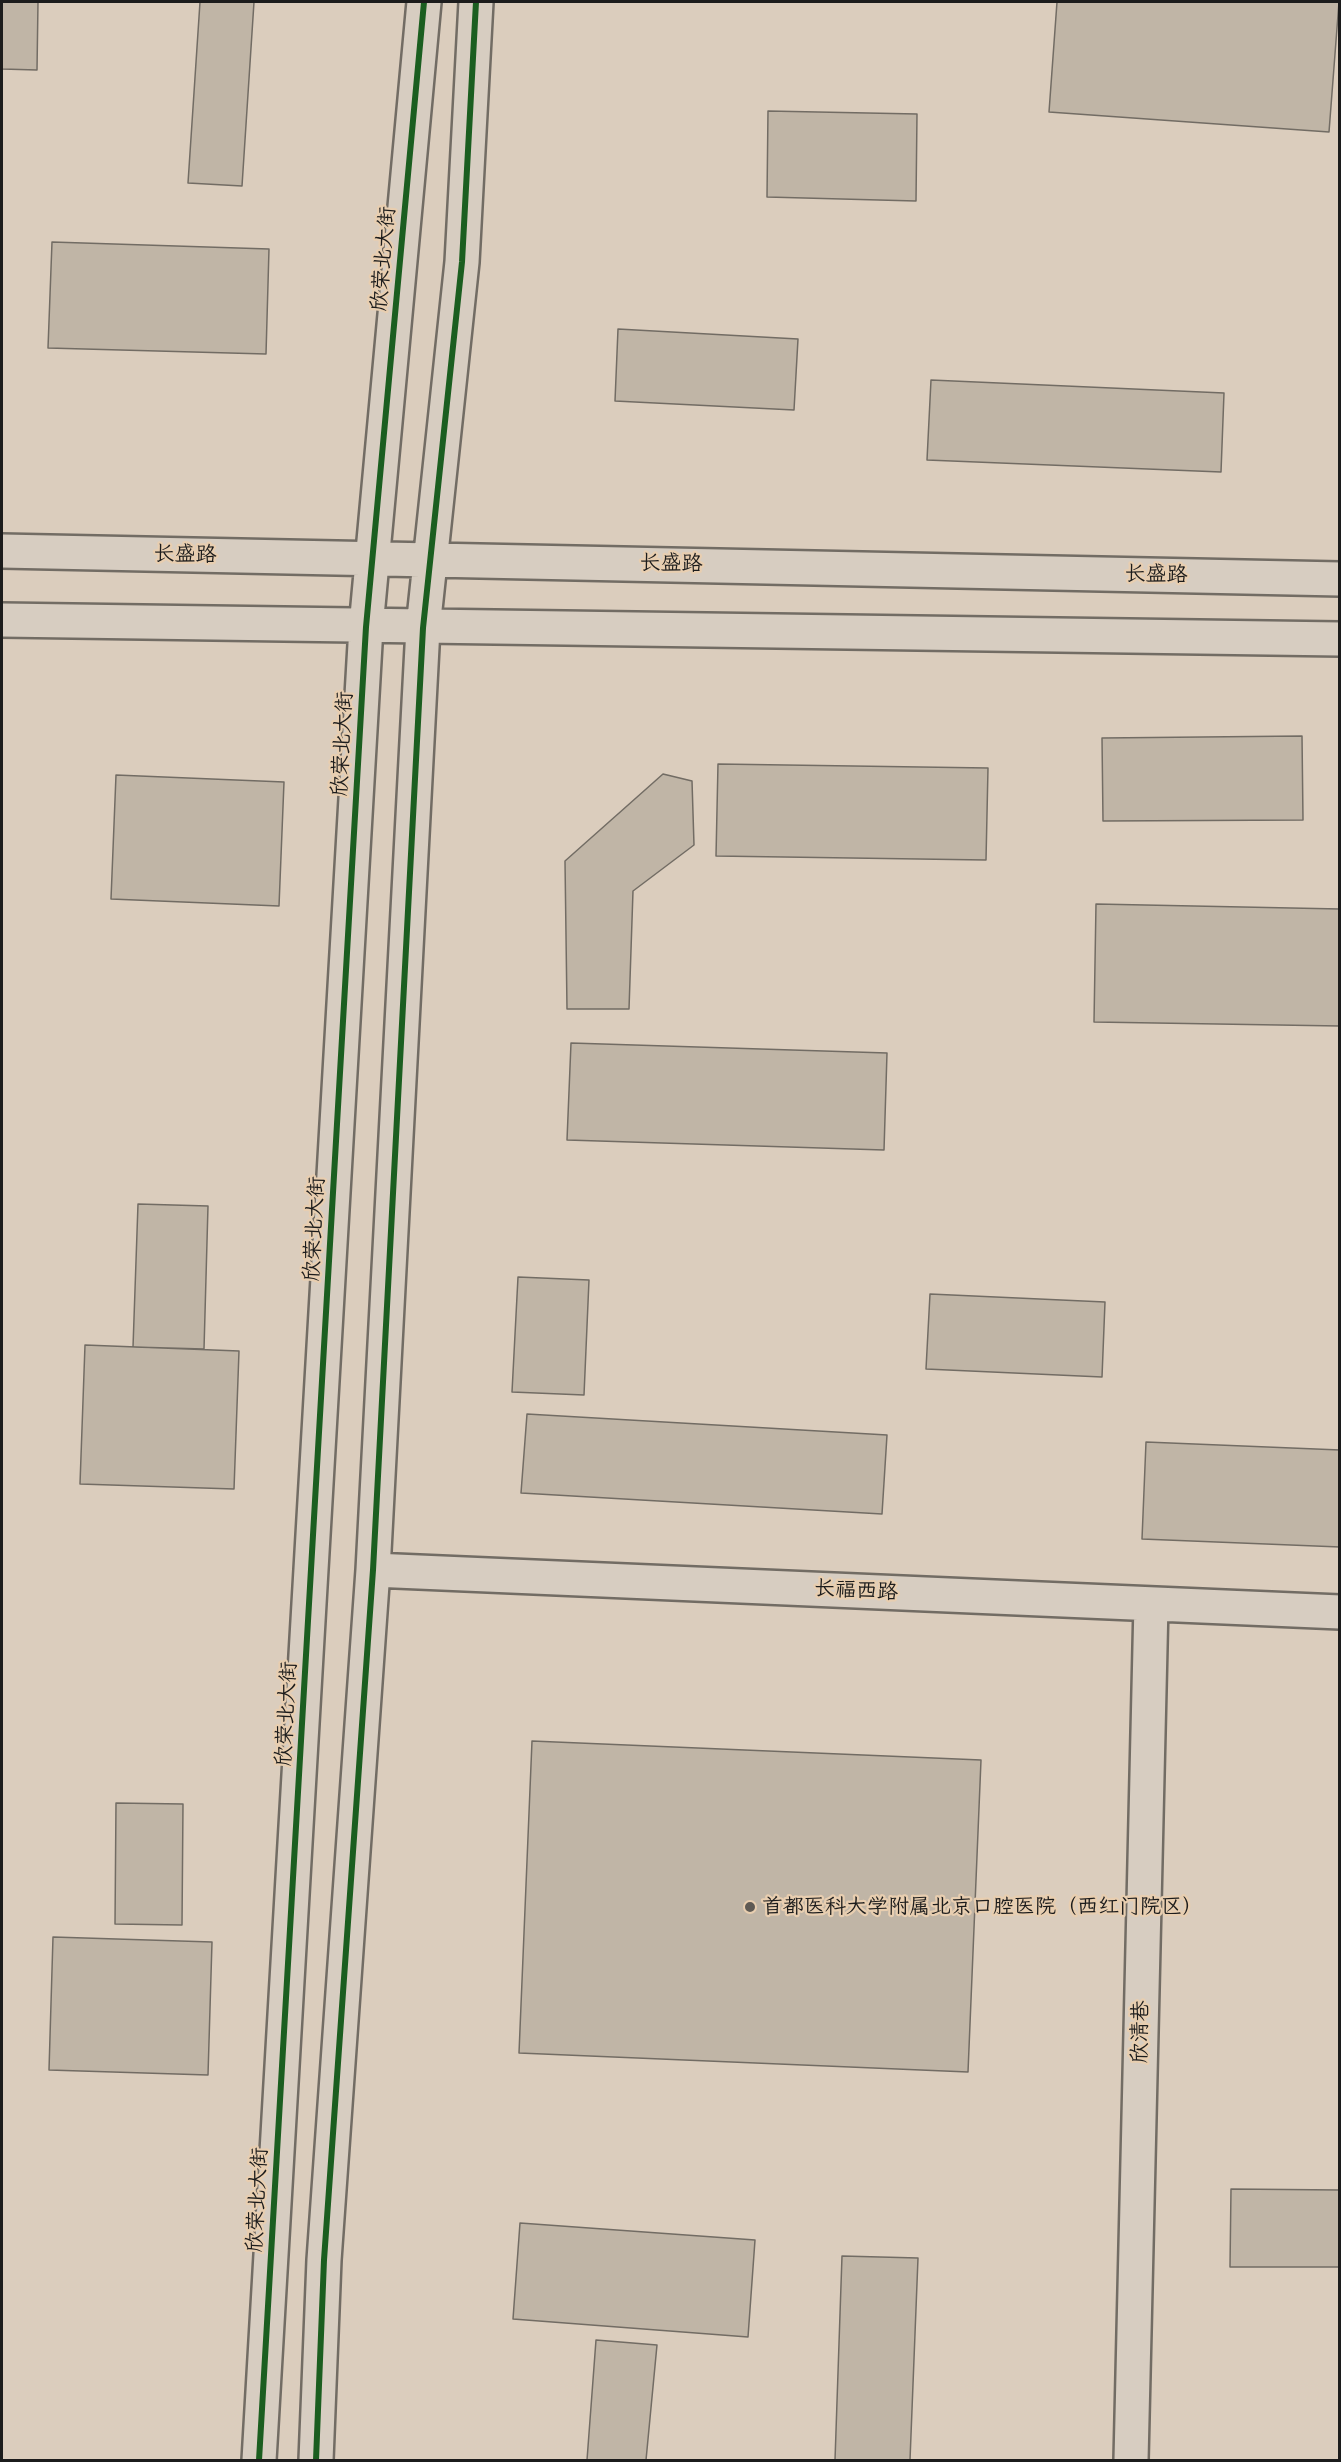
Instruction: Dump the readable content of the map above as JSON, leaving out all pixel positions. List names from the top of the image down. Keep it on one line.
{"streets":{"street":["欣荣北大街","长盛路","长福西路","欣清巷"]},"crossings":[["欣荣北大街","长盛路"],["长福西路","欣清巷"]],"places":["首都医科大学附属北京口腔医院（西红门院区）"]}
